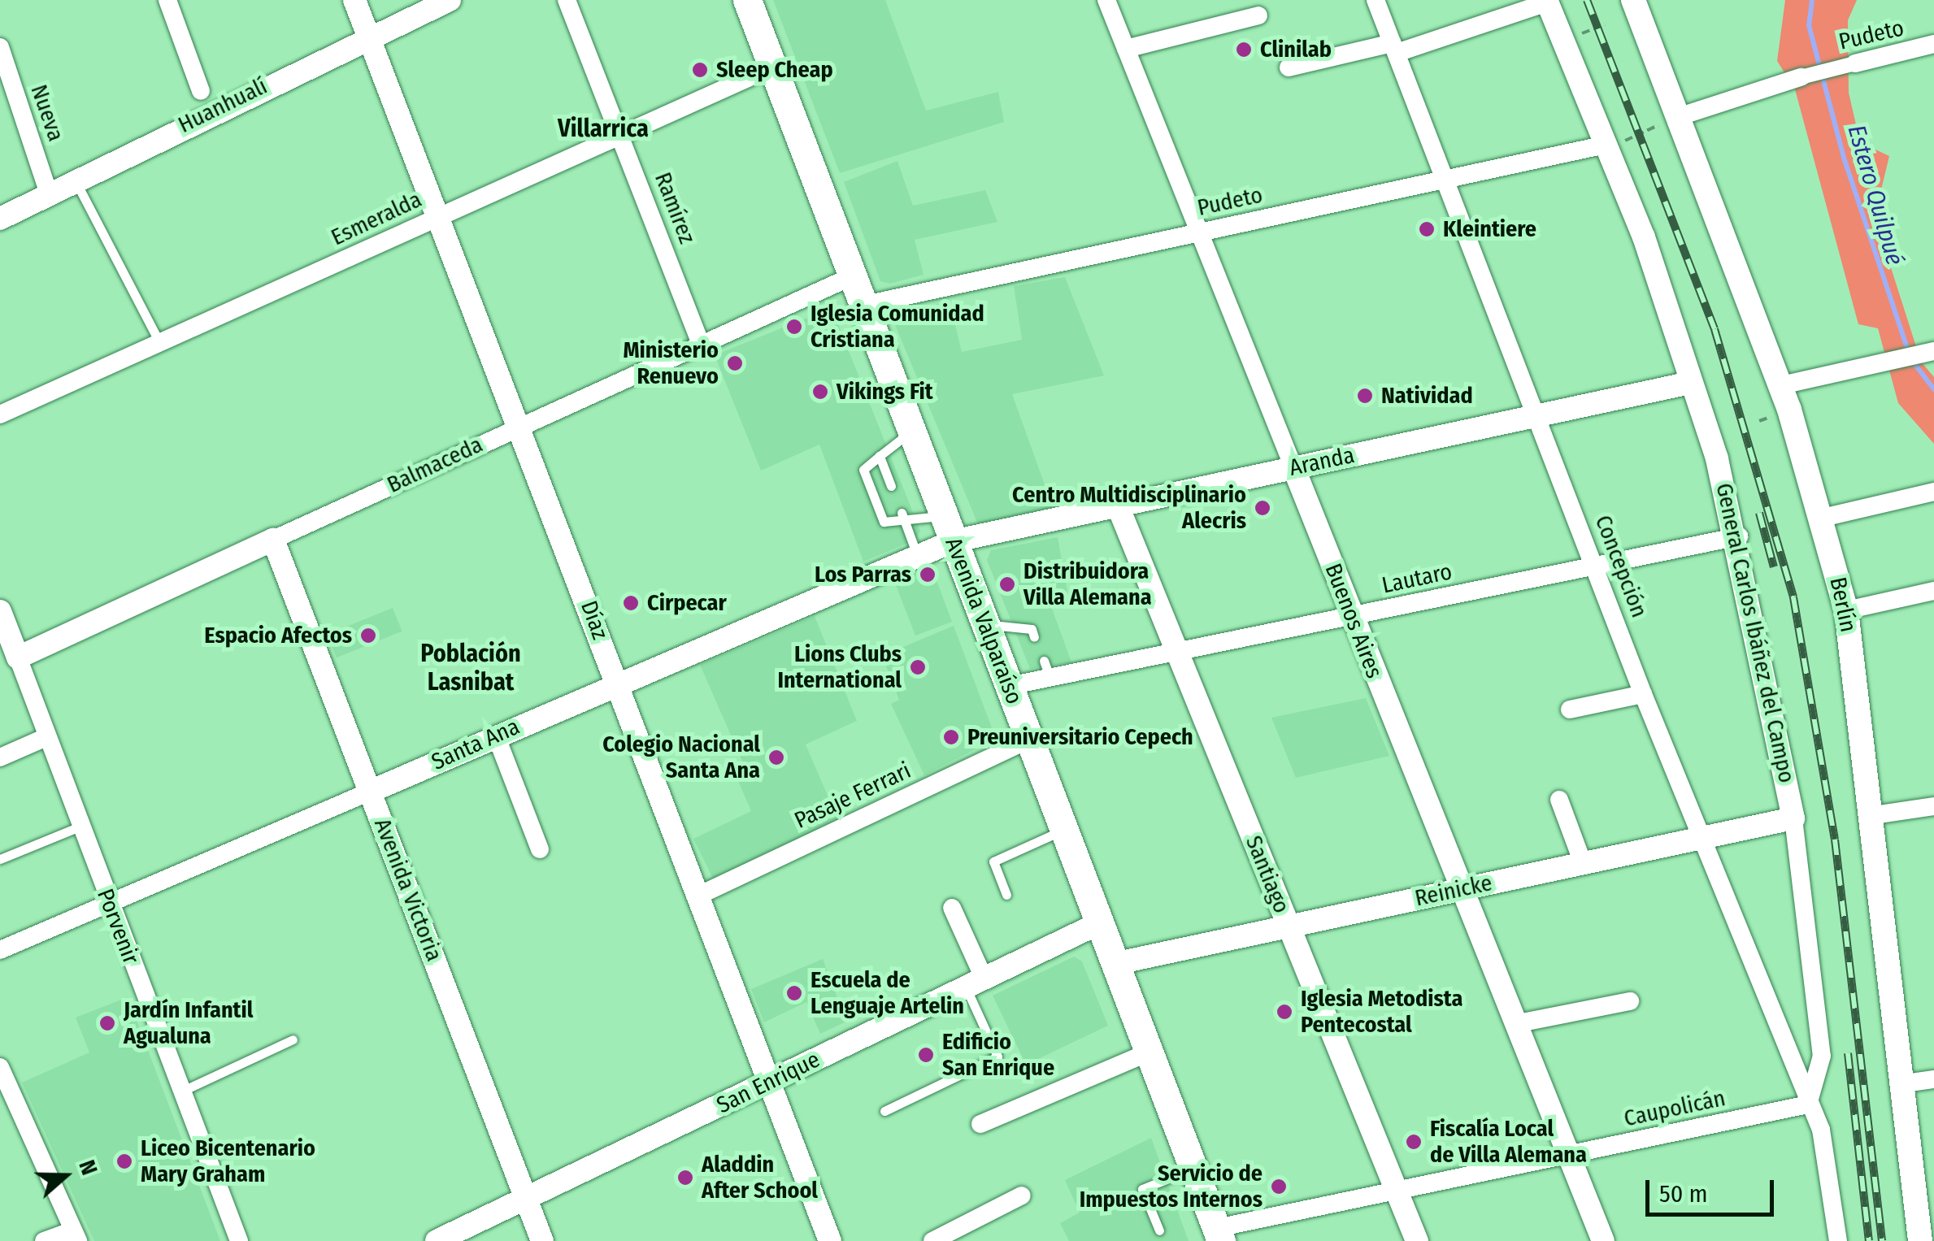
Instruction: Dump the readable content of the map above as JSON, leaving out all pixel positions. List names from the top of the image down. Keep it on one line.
{"streets":{"main road":["Berlín","Avenida Valparaíso"],"street":["Pudeto","Huanhualí","Nueva","Ramírez","Esmeralda","Aranda","Balmaceda","Concepción","Lautaro","Díaz","Buenos Aires","General Carlos Ibáñez del Campo","Santa Ana","Pasaje Ferrari","Santiago","Avenida Victoria","Reinicke","Porvenir","San Enrique","Caupolicán"]},"crossings":[["Pudeto","Concepción"],["Pudeto","Berlín"],["Pudeto","Avenida Valparaíso"],["Pudeto","Buenos Aires"],["Pudeto","General Carlos Ibáñez del Campo"],["Huanhualí","Nueva"],["Huanhualí","Díaz"],["Ramírez","Esmeralda"],["Ramírez","Balmaceda"],["Esmeralda","Díaz"],["Esmeralda","Avenida Valparaíso"],["Aranda","Concepción"],["Aranda","Avenida Valparaíso"],["Aranda","Buenos Aires"],["Aranda","General Carlos Ibáñez del Campo"],["Aranda","Santa Ana"],["Aranda","Santiago"],["Balmaceda","Díaz"],["Balmaceda","Avenida Valparaíso"],["Balmaceda","Avenida Victoria"],["Balmaceda","Porvenir"],["Concepción","Lautaro"],["Concepción","General Carlos Ibáñez del Campo"],["Concepción","Reinicke"],["Concepción","Caupolicán"],["Lautaro","Avenida Valparaíso"],["Lautaro","Buenos Aires"],["Lautaro","General Carlos Ibáñez del Campo"],["Lautaro","Santiago"],["Díaz","Santa Ana"],["Díaz","Pasaje Ferrari"],["Díaz","San Enrique"],["Avenida Valparaíso","Santa Ana"],["Avenida Valparaíso","Pasaje Ferrari"],["Avenida Valparaíso","Reinicke"],["Avenida Valparaíso","San Enrique"],["Avenida Valparaíso","Caupolicán"],["Buenos Aires","Reinicke"],["Buenos Aires","Caupolicán"],["General Carlos Ibáñez del Campo","Reinicke"],["General Carlos Ibáñez del Campo","Caupolicán"],["Santa Ana","Avenida Victoria"],["Santa Ana","Porvenir"],["Santiago","Reinicke"],["Santiago","Caupolicán"],["Avenida Victoria","San Enrique"]],"districts":["Villarrica","Población Lasnibat"],"water":["Estero Quilpué"],"places":["Clinilab","Sleep Cheap","Kleintiere","Iglesia Comunidad Cristiana","Ministerio Renuevo","Vikings Fit","Natividad","Centro Multidisciplinario Alecris","Los Parras","Distribuidora Villa Alemana","Cirpecar","Espacio Afectos","Lions Clubs International","Preuniversitario Cepech","Colegio Nacional Santa Ana","Escuela de Lenguaje Artelin","Iglesia Metodista Pentecostal","Jardín Infantil Agualuna","Edificio San Enrique","Fiscalía Local de Villa Alemana","Liceo Bicentenario Mary Graham","Aladdin After School","Servicio de Impuestos Internos"],"scale_bar":"50 m","north":"right"}
